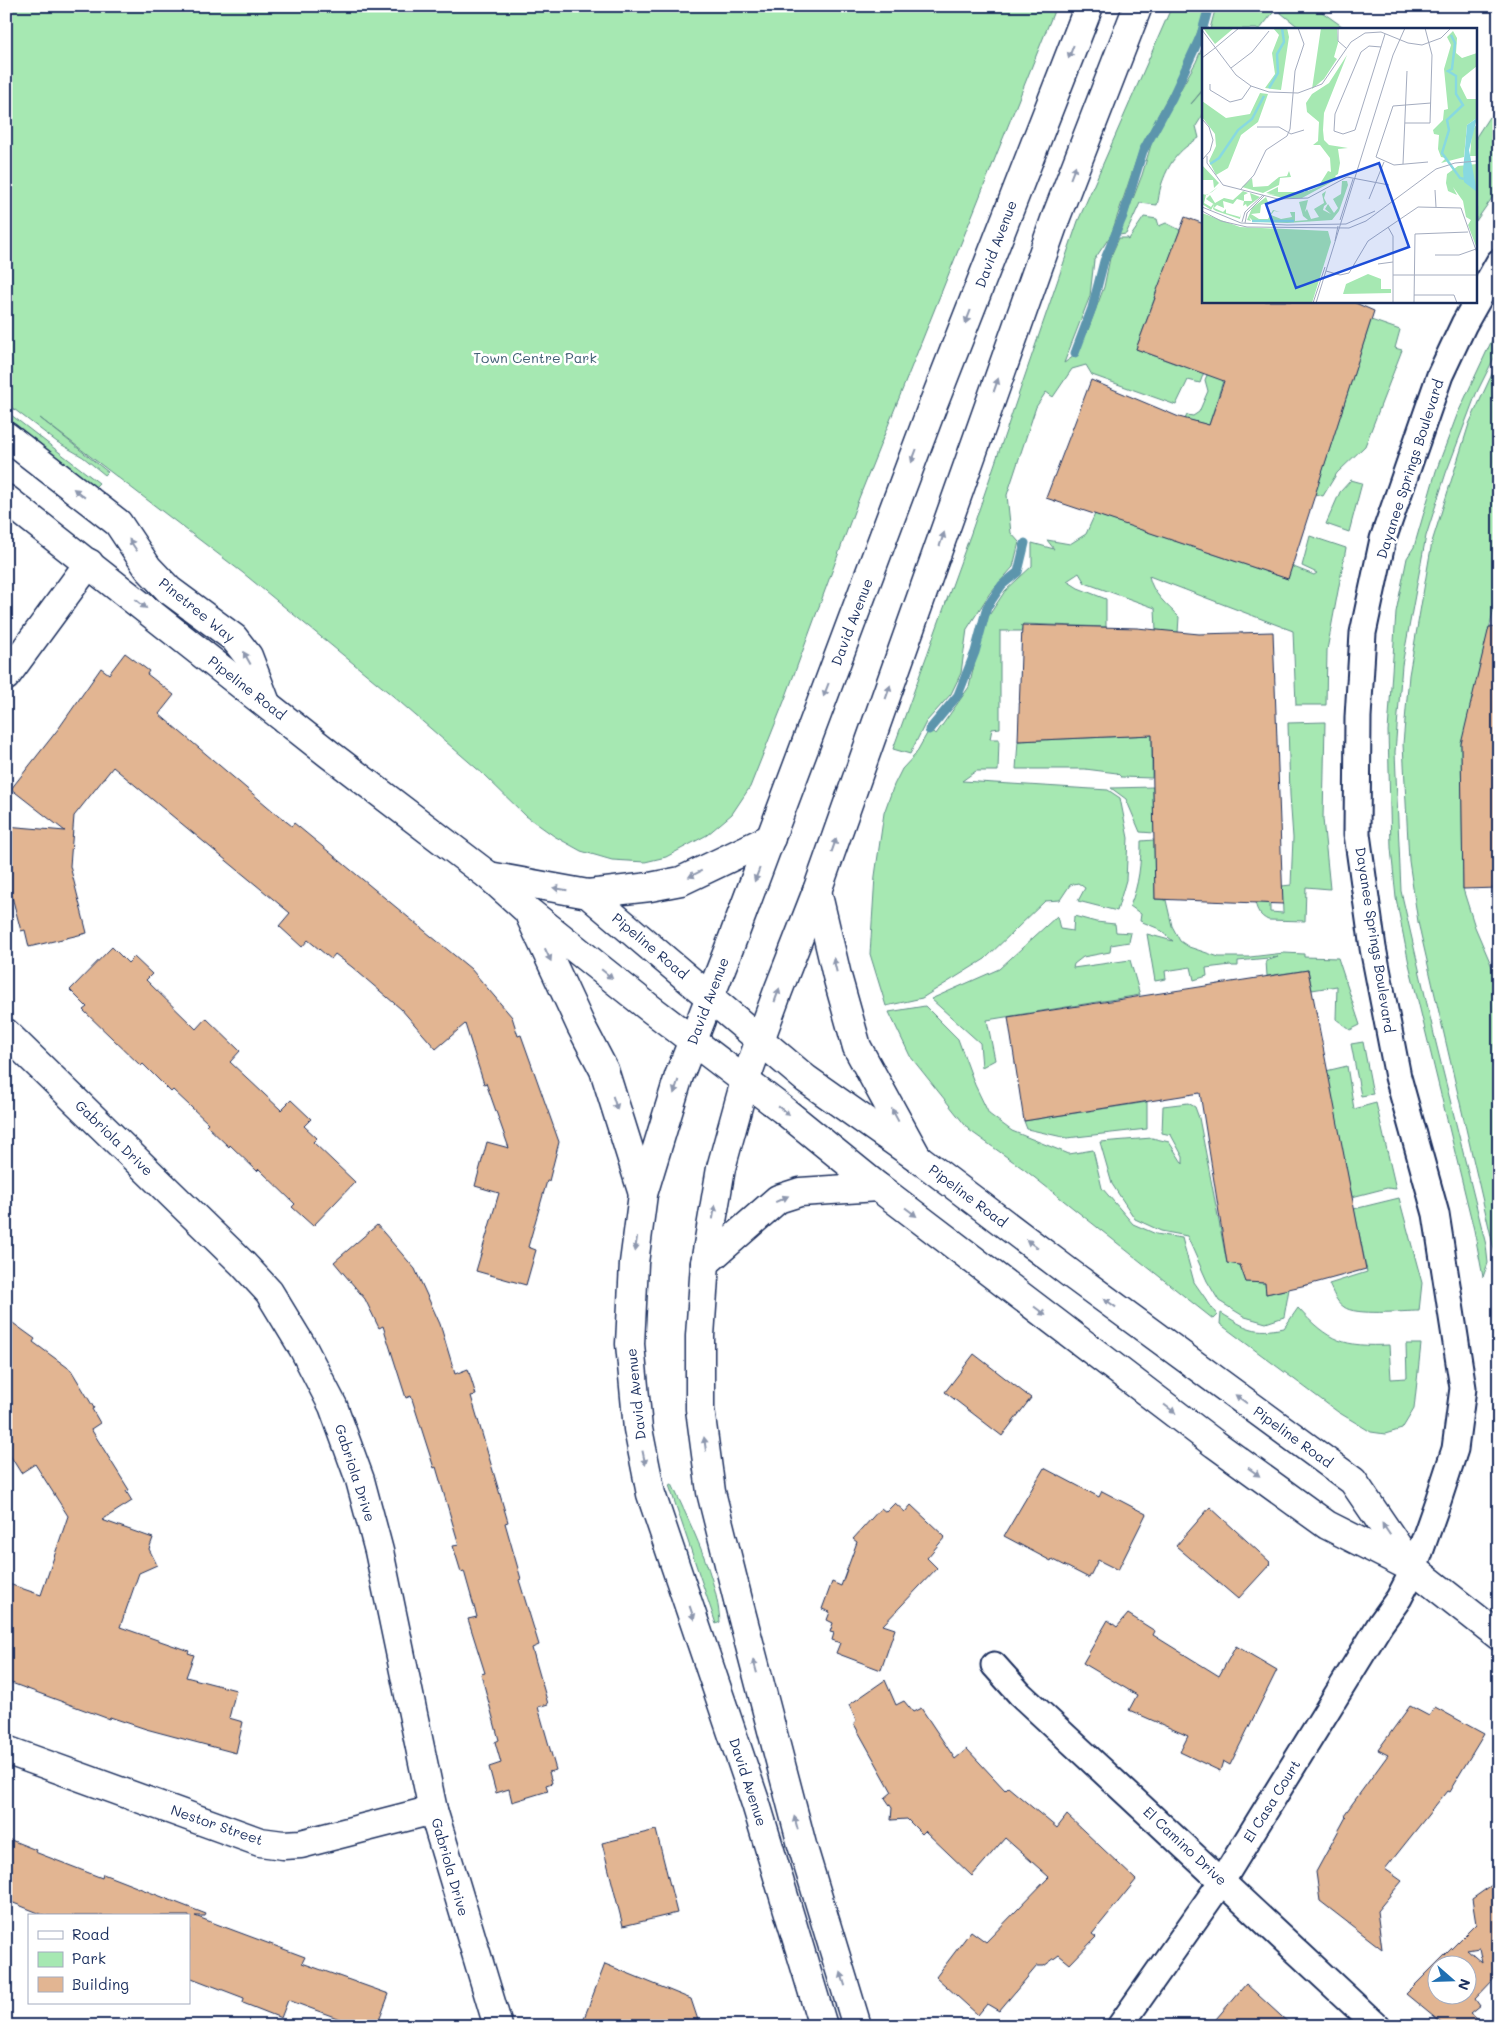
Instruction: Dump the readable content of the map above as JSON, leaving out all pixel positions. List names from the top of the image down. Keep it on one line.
{"streets":{"main road":["David Avenue","Pinetree Way","Pipeline Road","Gabriola Drive","Nestor Street"],"street":["Dayanee Springs Boulevard","El Casa Court","El Camino Drive"]},"crossings":[["David Avenue","Pipeline Road"],["Dayanee Springs Boulevard","Pipeline Road"],["Dayanee Springs Boulevard","El Casa Court"],["Pinetree Way","Pipeline Road"],["Pipeline Road","El Casa Court"],["Gabriola Drive","Nestor Street"],["El Casa Court","El Camino Drive"]],"one_way":["Pinetree Way"],"parks":["Town Centre Park"],"legend":["Road","Park","Building"],"north":"right"}
